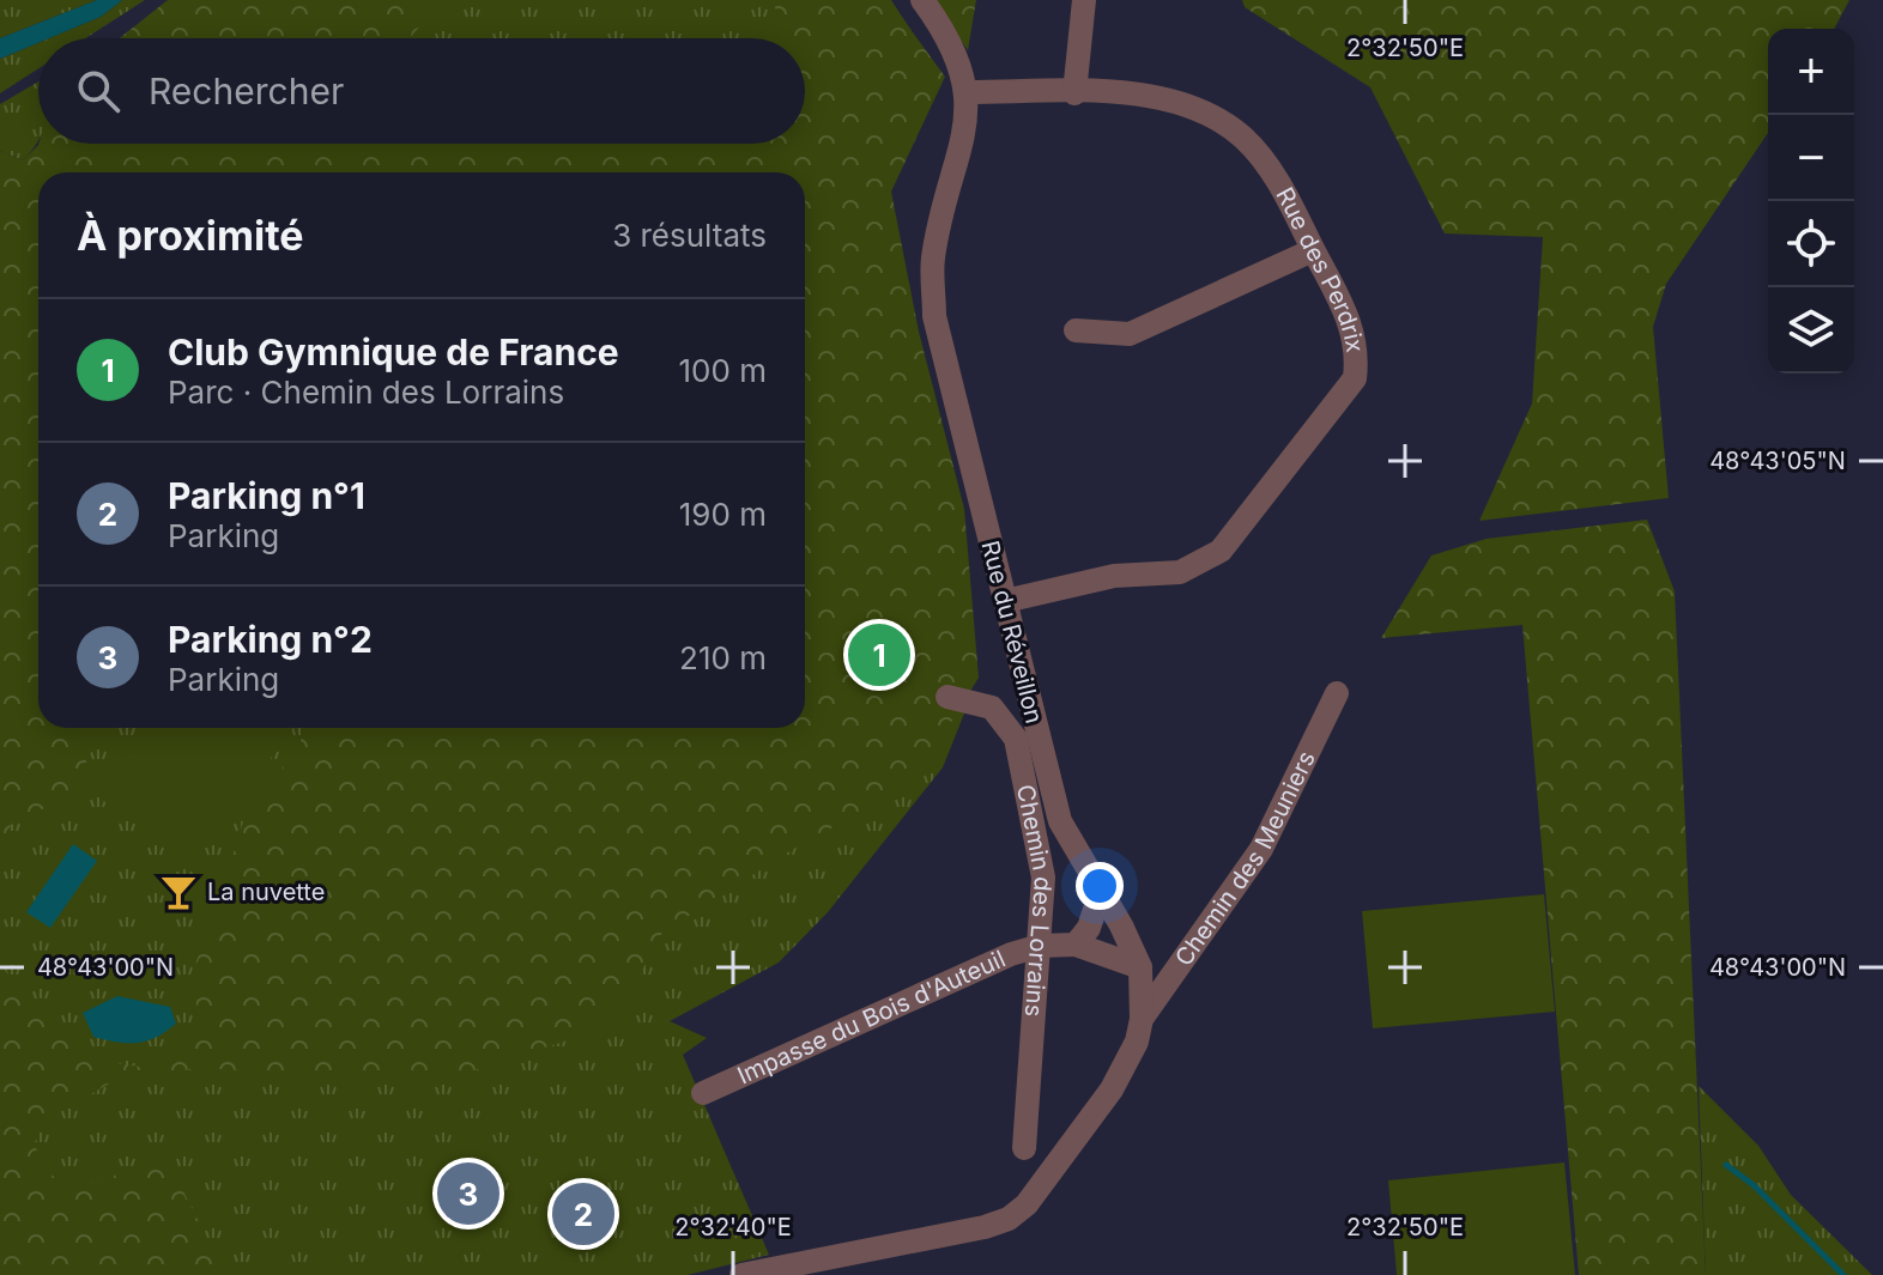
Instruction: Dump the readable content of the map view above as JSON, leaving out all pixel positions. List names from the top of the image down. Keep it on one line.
{"streets":{"street":["Rue des Perdrix","Rue du Réveillon","Chemin des Meuniers","Chemin des Lorrains","Impasse du Bois d'Auteuil"]},"crossings":[["Rue des Perdrix","Rue du Réveillon"],["Rue du Réveillon","Chemin des Meuniers"],["Chemin des Lorrains","Impasse du Bois d'Auteuil"]],"places":{"bar":["La nuvette"]},"page":{"map_buttons":["+","−"],"search":"Rechercher","heading":["À proximité","3 résultats"],"list":[{"mark":"1","name":"Club Gymnique de France","note":"Parc · Chemin des Lorrains","value":"100 m"},{"mark":"2","name":"Parking n°1","note":"Parking","value":"190 m"},{"mark":"3","name":"Parking n°2","note":"Parking","value":"210 m"}],"pins":["1","3","2"]},"coordinates":["2°32'50\"E","48°43'05\"N","48°43'00\"N","2°32'40\"E"]}
